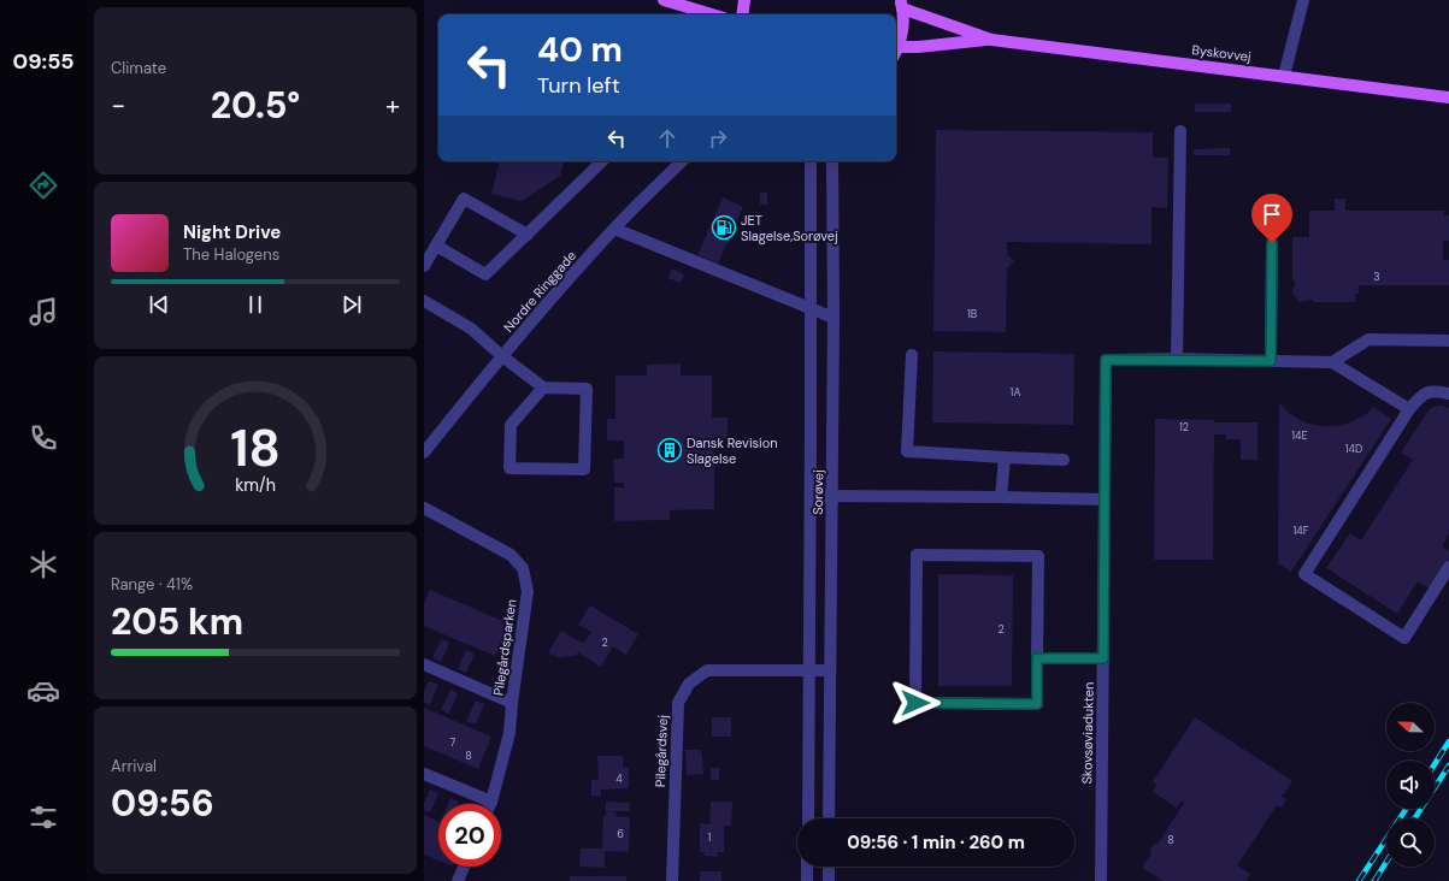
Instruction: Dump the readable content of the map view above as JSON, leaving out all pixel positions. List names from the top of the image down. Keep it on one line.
{"streets":{"main road":["Byskovvej"],"street":["Nordre Ringgade","Sorøvej","Pilegårdsparken","Skovsøviadukten","Pilegårdsvej"]},"crossings":[["Sorøvej","Pilegårdsvej"]],"places":{"fuel station":["JET Slagelse,Sorøvej"],"building":["Dansk Revision Slagelse"]},"house_numbers":["3","1B","1A","12","14E","14D","14F","2","2","7","8","4","6","1","8"],"north":"left","page":{"tabs":"09:55","tile":["Climate",["Range · 41%","205 km"],["Arrival","09:56"]],"turn":["40 m","Turn left"],"heat":["−","20.5°","+"],"song":["Night Drive","The Halogens"],"limit":"20","trip":"09:56 · 1 min · 260 m","gauge":["18","km/h"]}}
